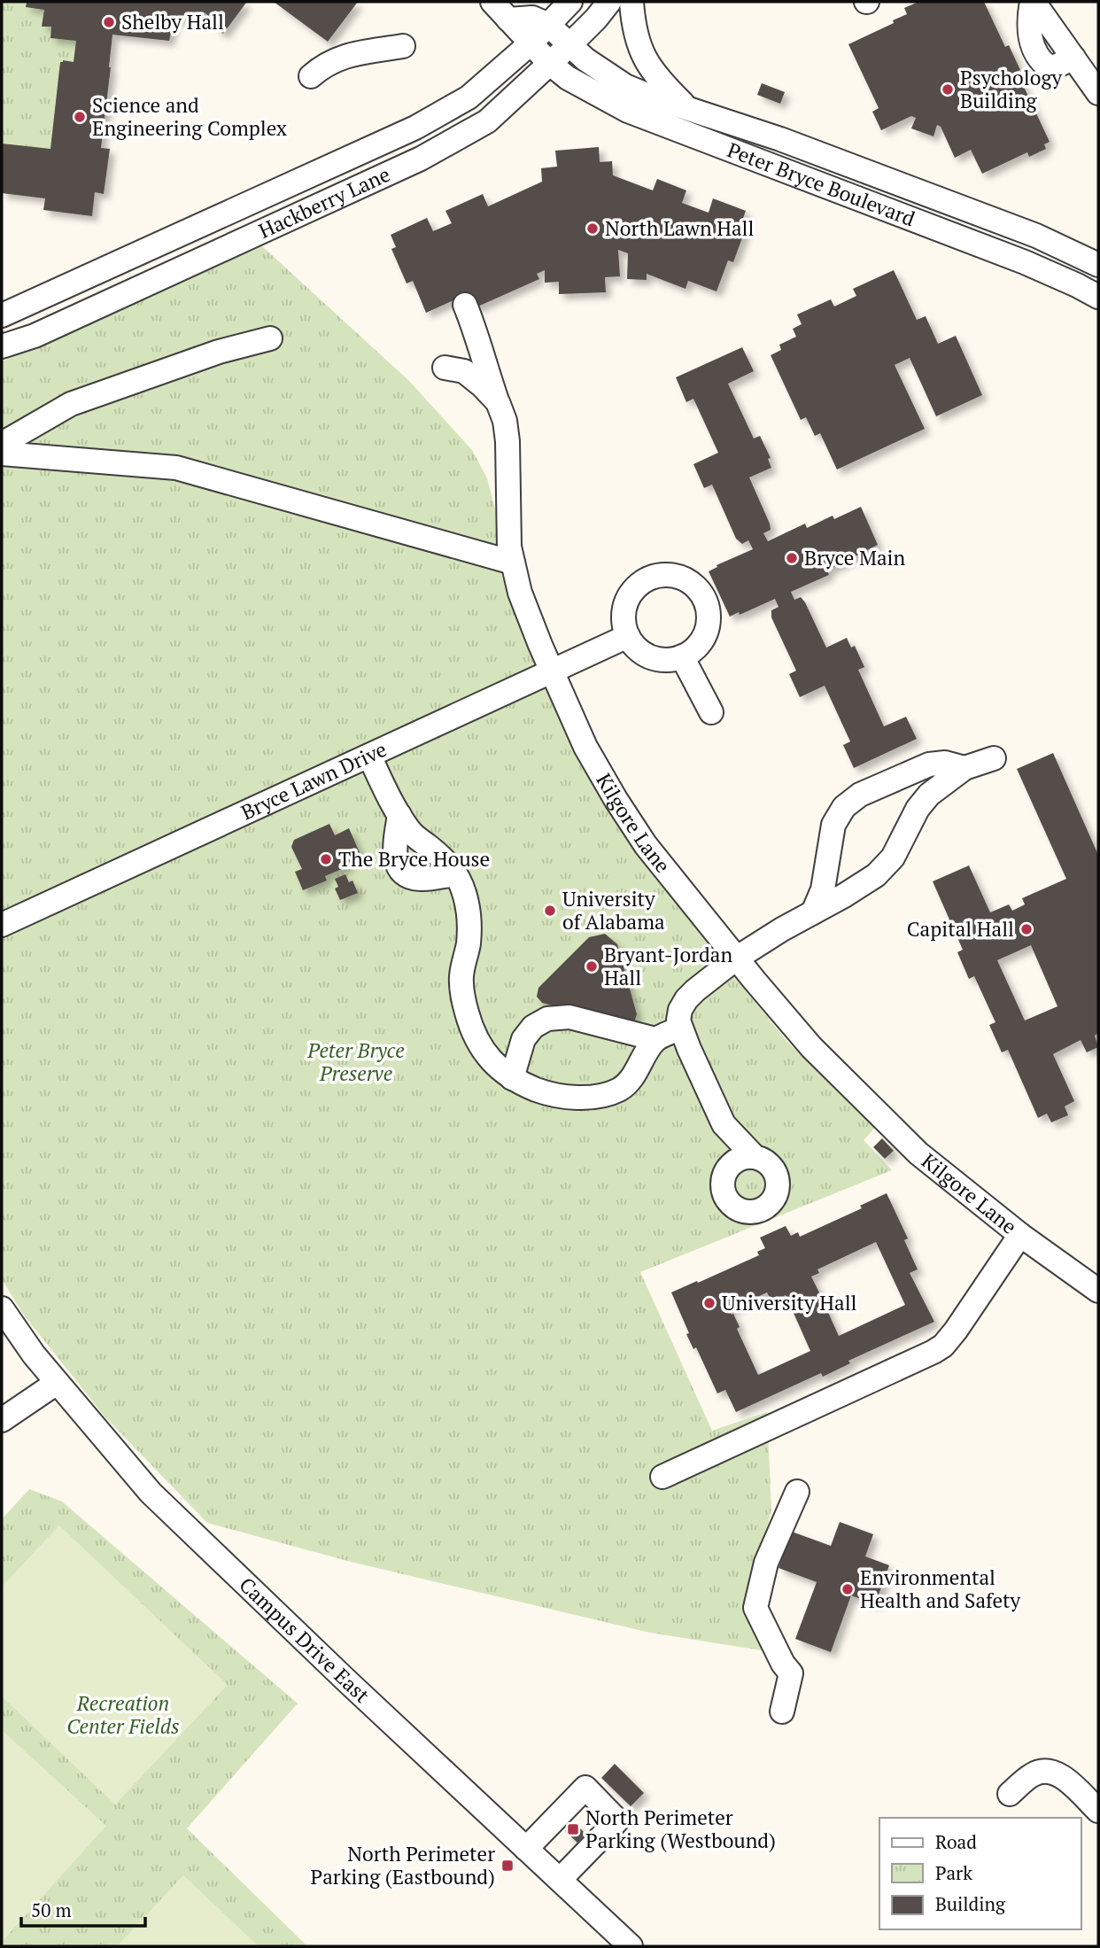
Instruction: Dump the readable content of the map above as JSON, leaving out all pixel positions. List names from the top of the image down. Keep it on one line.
{"streets":{"street":["Peter Bryce Boulevard","Hackberry Lane","Bryce Lawn Drive","Kilgore Lane","Campus Drive East"]},"crossings":[["Peter Bryce Boulevard","Hackberry Lane"],["Bryce Lawn Drive","Kilgore Lane"]],"parks":["Peter Bryce Preserve","Recreation Center Fields"],"places":{"other":["Shelby Hall","Psychology Building","Science and Engineering Complex","North Lawn Hall","Bryce Main","The Bryce House","University of Alabama","Capital Hall","Bryant-Jordan Hall","University Hall","Environmental Health and Safety"],"transit":["North Perimeter Parking (Westbound)","North Perimeter Parking (Eastbound)"]},"legend":["Road","Park","Building"],"scale_bar":"50 m"}
